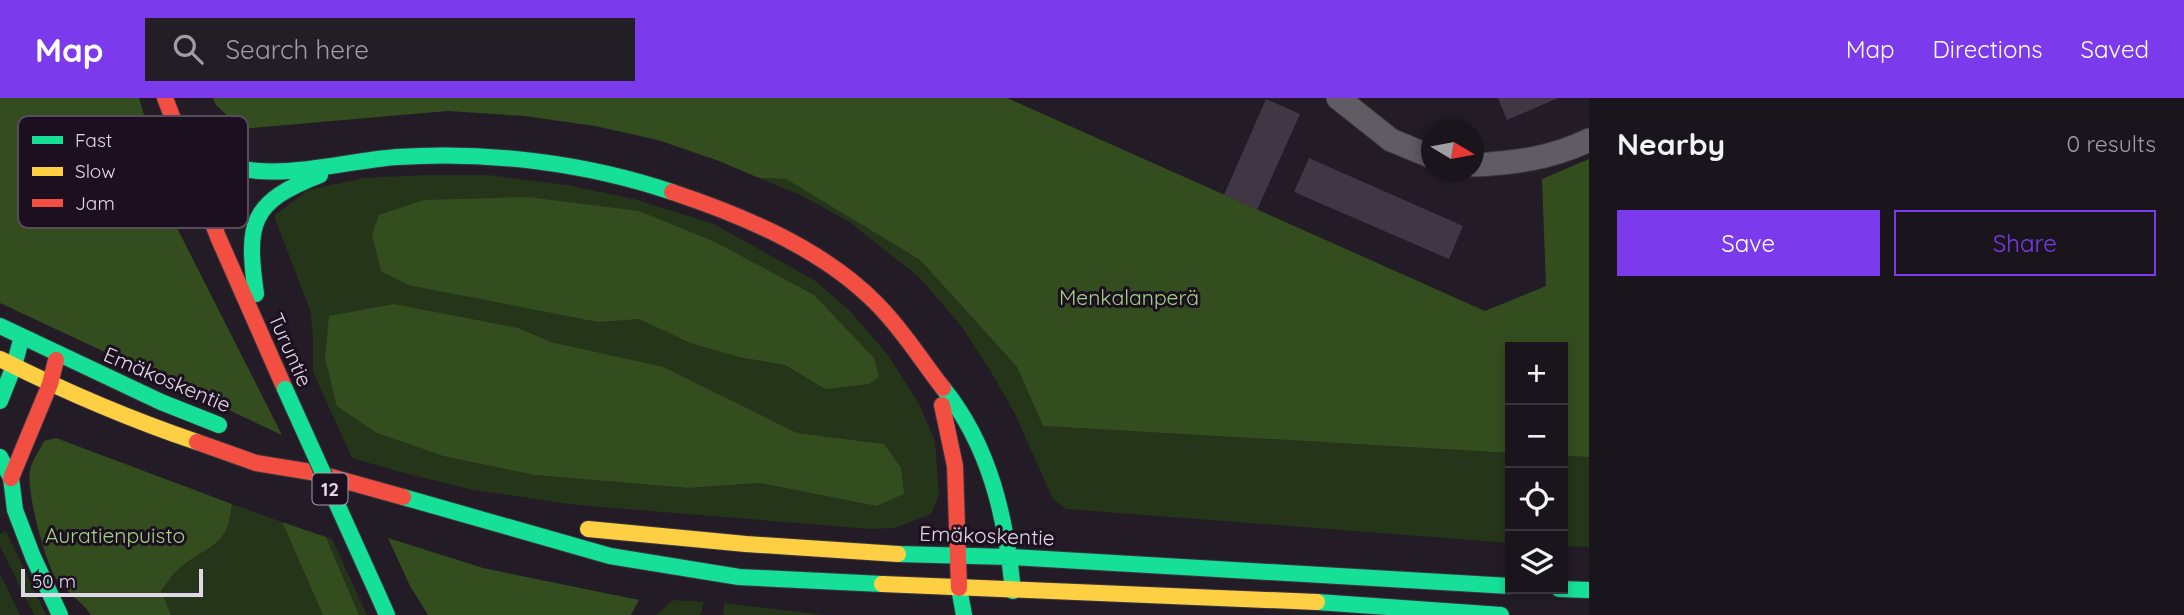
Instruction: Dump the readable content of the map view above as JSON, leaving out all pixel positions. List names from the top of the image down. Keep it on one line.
{"streets":{"main road":["Turuntie","Emäkoskentie","12"]},"parks":["Menkalanperä","Auratienpuisto"],"legend":["Fast","Slow","Jam"],"scale_bar":"50 m","north":"right","page":{"header":"Map","search":"Search here","nav":["Map","Directions","Saved"],"heading":["Nearby","0 results"],"buttons":["Save","Share"],"map_buttons":["+","−"],"scale":"50 m"}}
